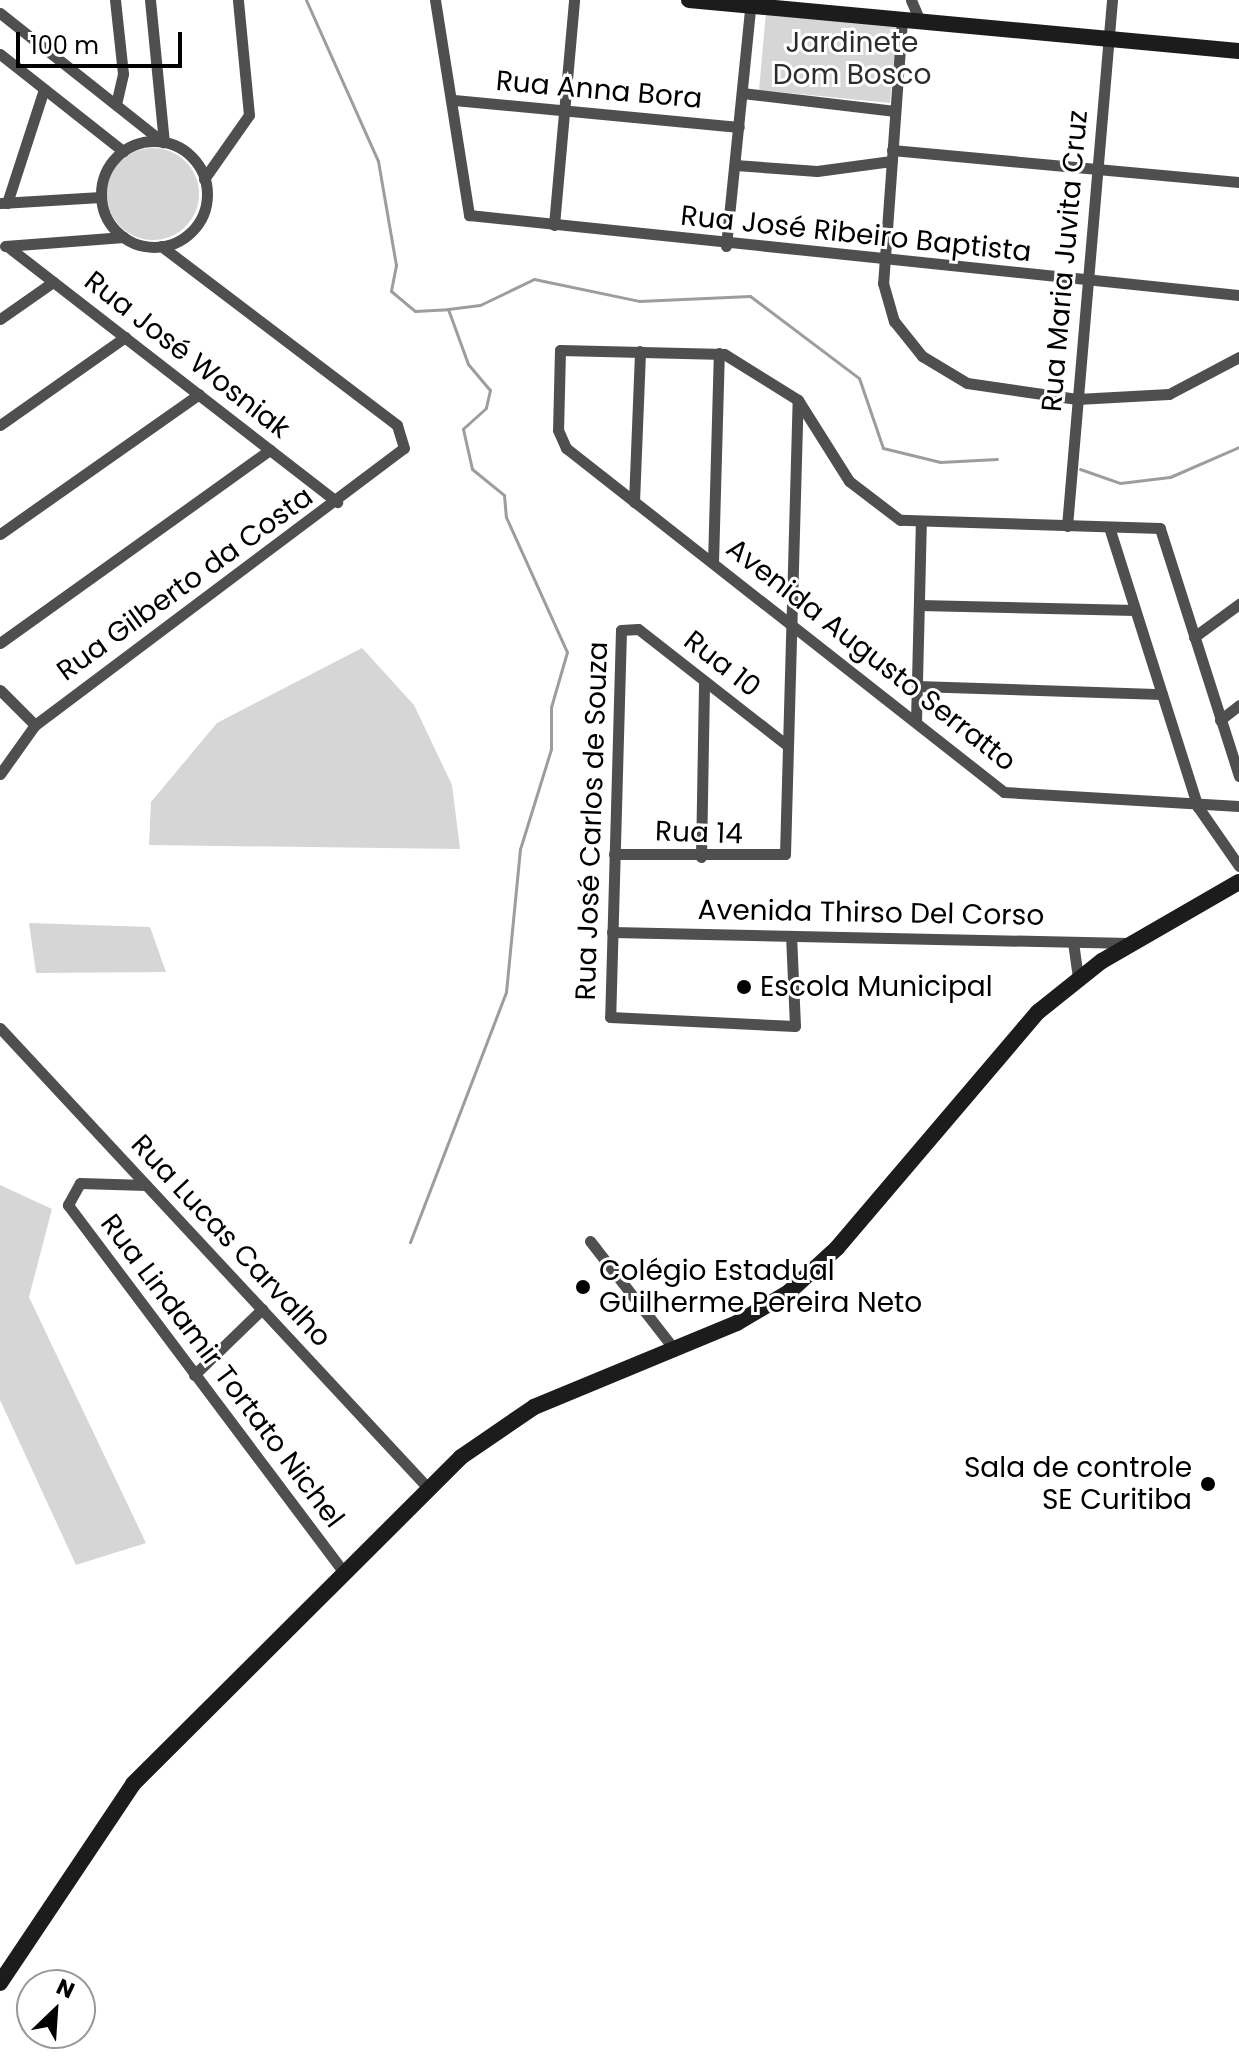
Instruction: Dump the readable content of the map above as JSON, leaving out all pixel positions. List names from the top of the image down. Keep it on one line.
{"streets":{"street":["Rua Anna Bora","Rua José Ribeiro Baptista","Rua Maria Juvita Cruz","Rua José Wosniak","Rua Gilberto da Costa","Avenida Augusto Serratto","Rua 10","Rua José Carlos de Souza","Rua 14","Avenida Thirso Del Corso","Rua Lucas Carvalho","Rua Lindamir Tortato Nichel"]},"crossings":[["Rua Anna Bora","Rua José Ribeiro Baptista"],["Rua José Ribeiro Baptista","Rua Maria Juvita Cruz"],["Rua José Wosniak","Rua Gilberto da Costa"],["Rua 10","Rua José Carlos de Souza"],["Rua 10","Rua 14"],["Rua José Carlos de Souza","Rua 14"],["Rua José Carlos de Souza","Avenida Thirso Del Corso"],["Rua Lucas Carvalho","Rua Lindamir Tortato Nichel"]],"parks":["Jardinete Dom Bosco"],"places":["Escola Municipal","Colégio Estadual Guilherme Pereira Neto","Sala de controle SE Curitiba"],"scale_bar":"100 m","north":"top right"}
